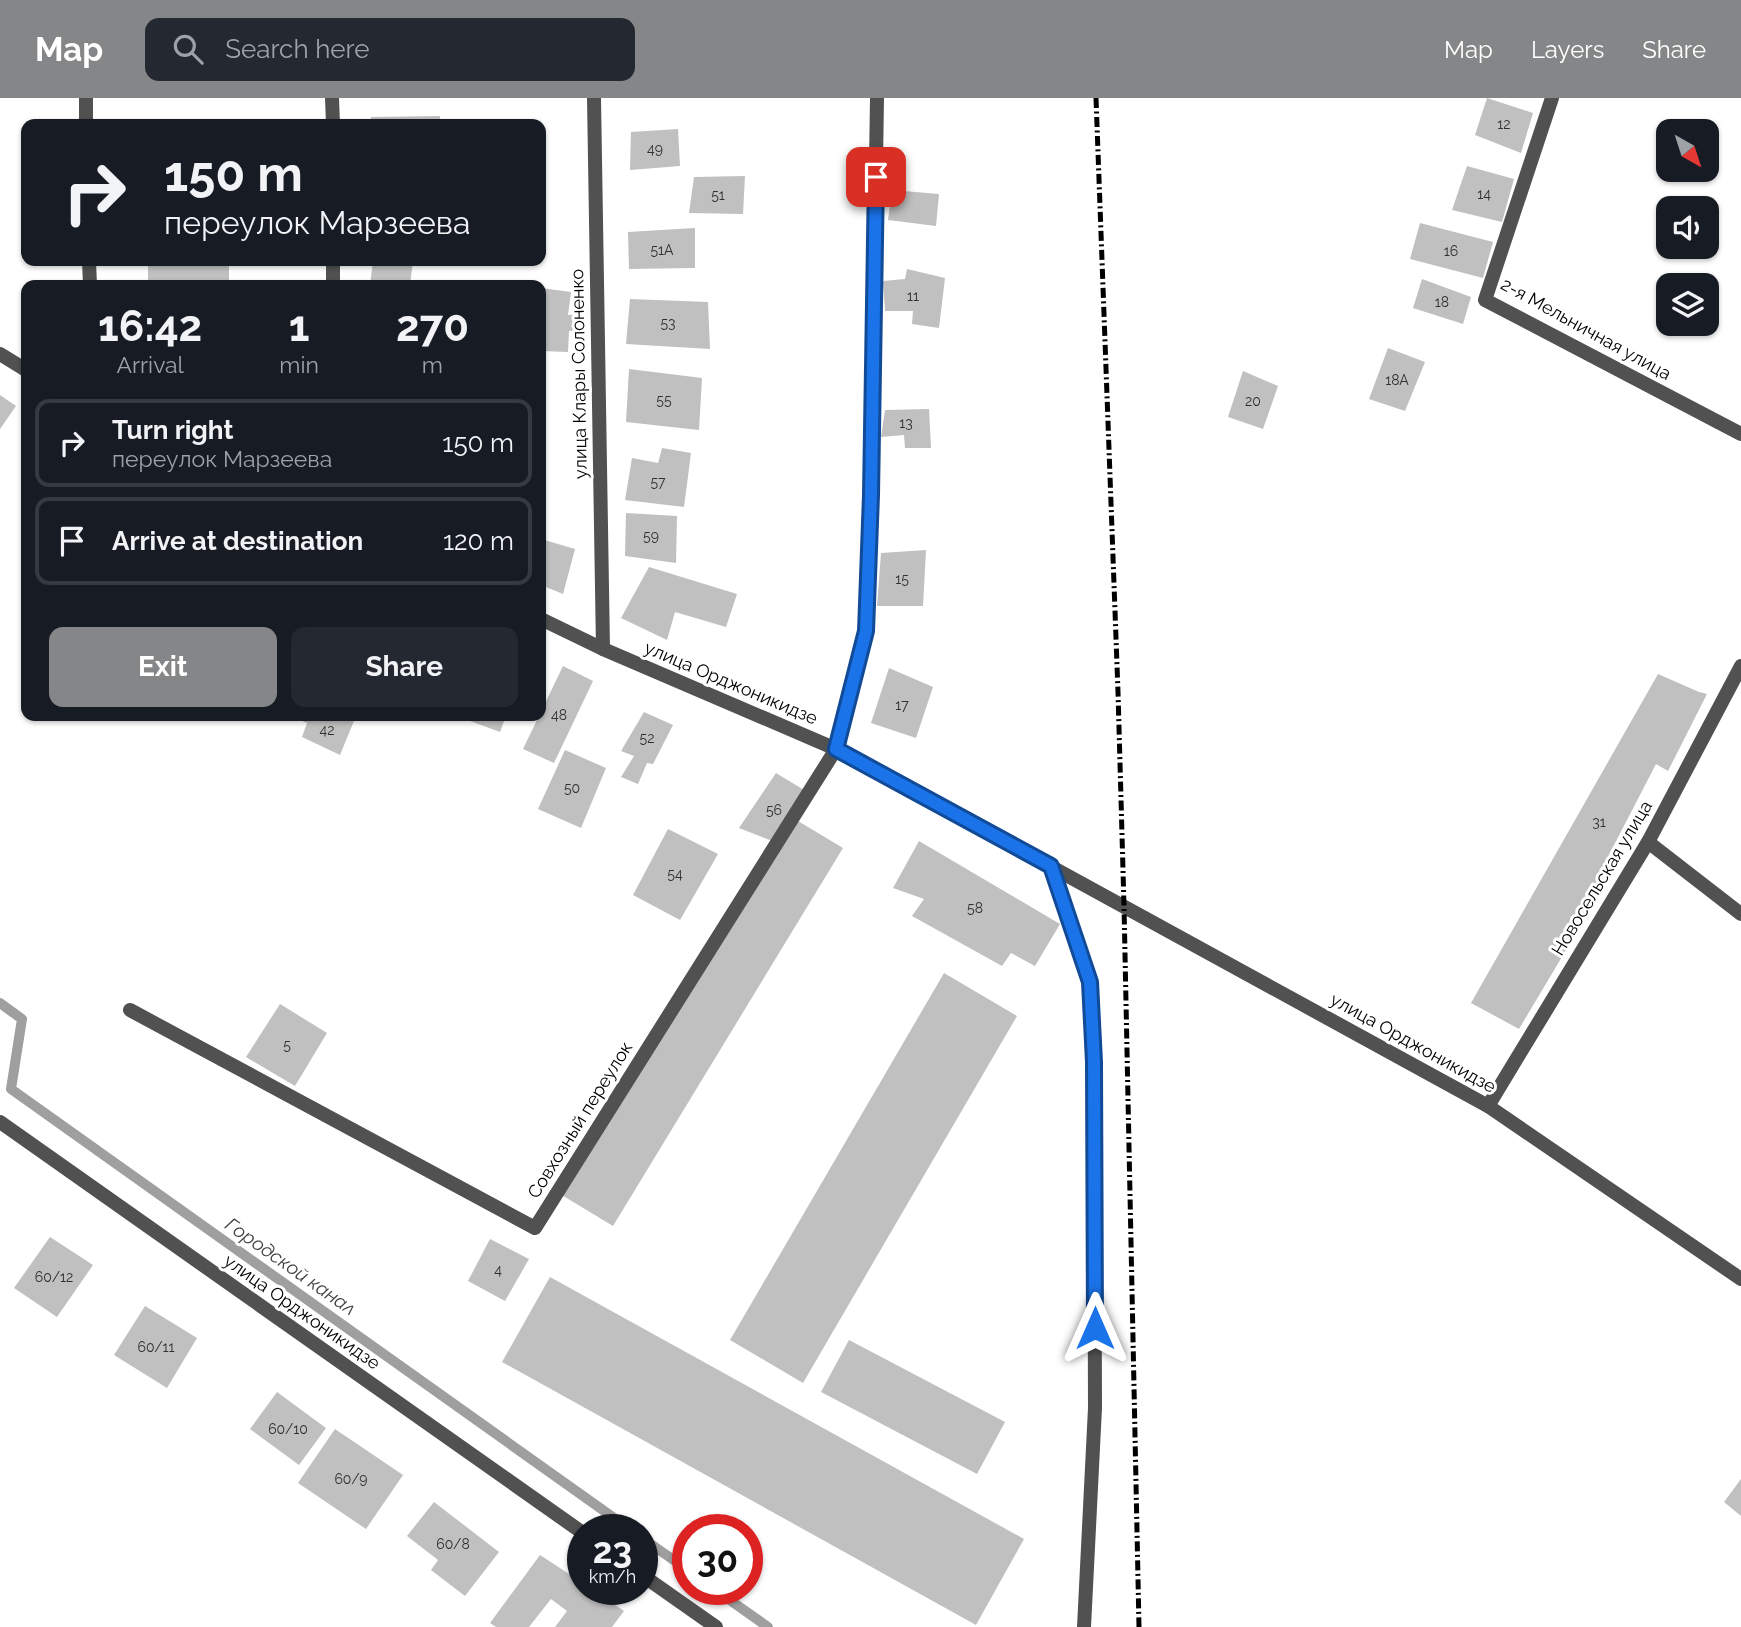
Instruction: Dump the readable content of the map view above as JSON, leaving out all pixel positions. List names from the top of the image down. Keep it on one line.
{"streets":{"street":["2-я Мельничная улица","улица Клары Солоненко","улица Орджоникидзе","Новосельская улица","Совхозный переулок"]},"crossings":[["улица Клары Солоненко","улица Орджоникидзе"],["улица Орджоникидзе","Новосельская улица"],["улица Орджоникидзе","Совхозный переулок"]],"water":["Городской канал"],"house_numbers":["12","49","14","51","51А","16","11","18","53","18А","55","20","13","57","59","15","17","48","42","52","50","56","31","54","58","5","4","60/12","60/11","60/10","60/9","60/8"],"north":"bottom right","page":{"header":"Map","search":"Search here","nav":["Map","Layers","Share"],"turn":["150 m","переулок Марзеева"],"eta":["16:42","Arrival","1","min","270","m"],"list":[{"name":"Turn right","note":"переулок Марзеева","value":"150 m"},{"name":"Arrive at destination","value":"120 m"}],"buttons":["Exit","Share"],"speed":"23 km/h","limit":"30"}}
